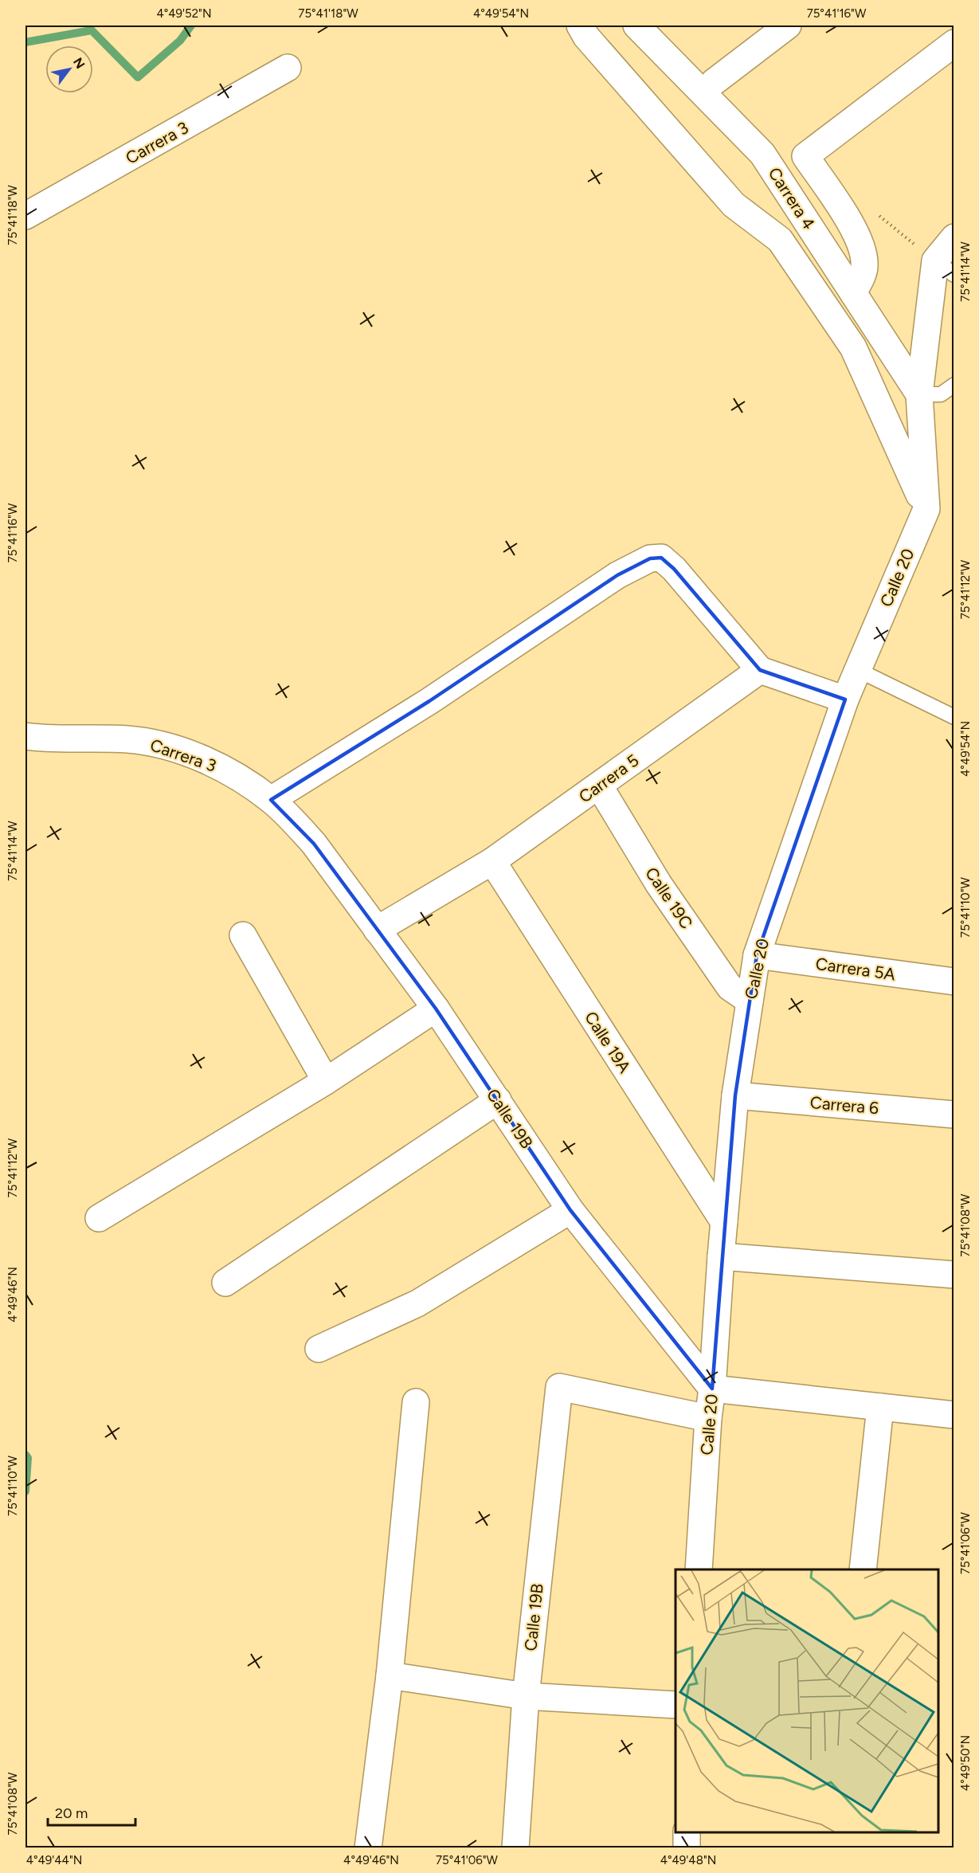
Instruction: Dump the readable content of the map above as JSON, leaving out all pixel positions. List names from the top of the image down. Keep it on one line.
{"streets":{"street":["Carrera 3","Carrera 4","Calle 20","Carrera 5","Calle 19C","Carrera 5A","Calle 19A","Carrera 6","Calle 19B"]},"crossings":[["Carrera 3","Calle 19B"],["Carrera 4","Calle 20"],["Calle 20","Calle 19C"],["Calle 20","Carrera 5A"],["Calle 20","Calle 19A"],["Calle 20","Carrera 6"],["Calle 20","Calle 19B"],["Carrera 5","Calle 19C"],["Carrera 5","Calle 19A"],["Carrera 5","Calle 19B"]],"scale_bar":"20 m","north":"top right","coordinates":["4°49'52\"N","75°41'18\"W","4°49'54\"N","75°41'16\"W","75°41'14\"W","75°41'12\"W","75°41'10\"W","75°41'08\"W","4°49'46\"N","75°41'06\"W","4°49'50\"N","4°49'44\"N","4°49'48\"N"]}
